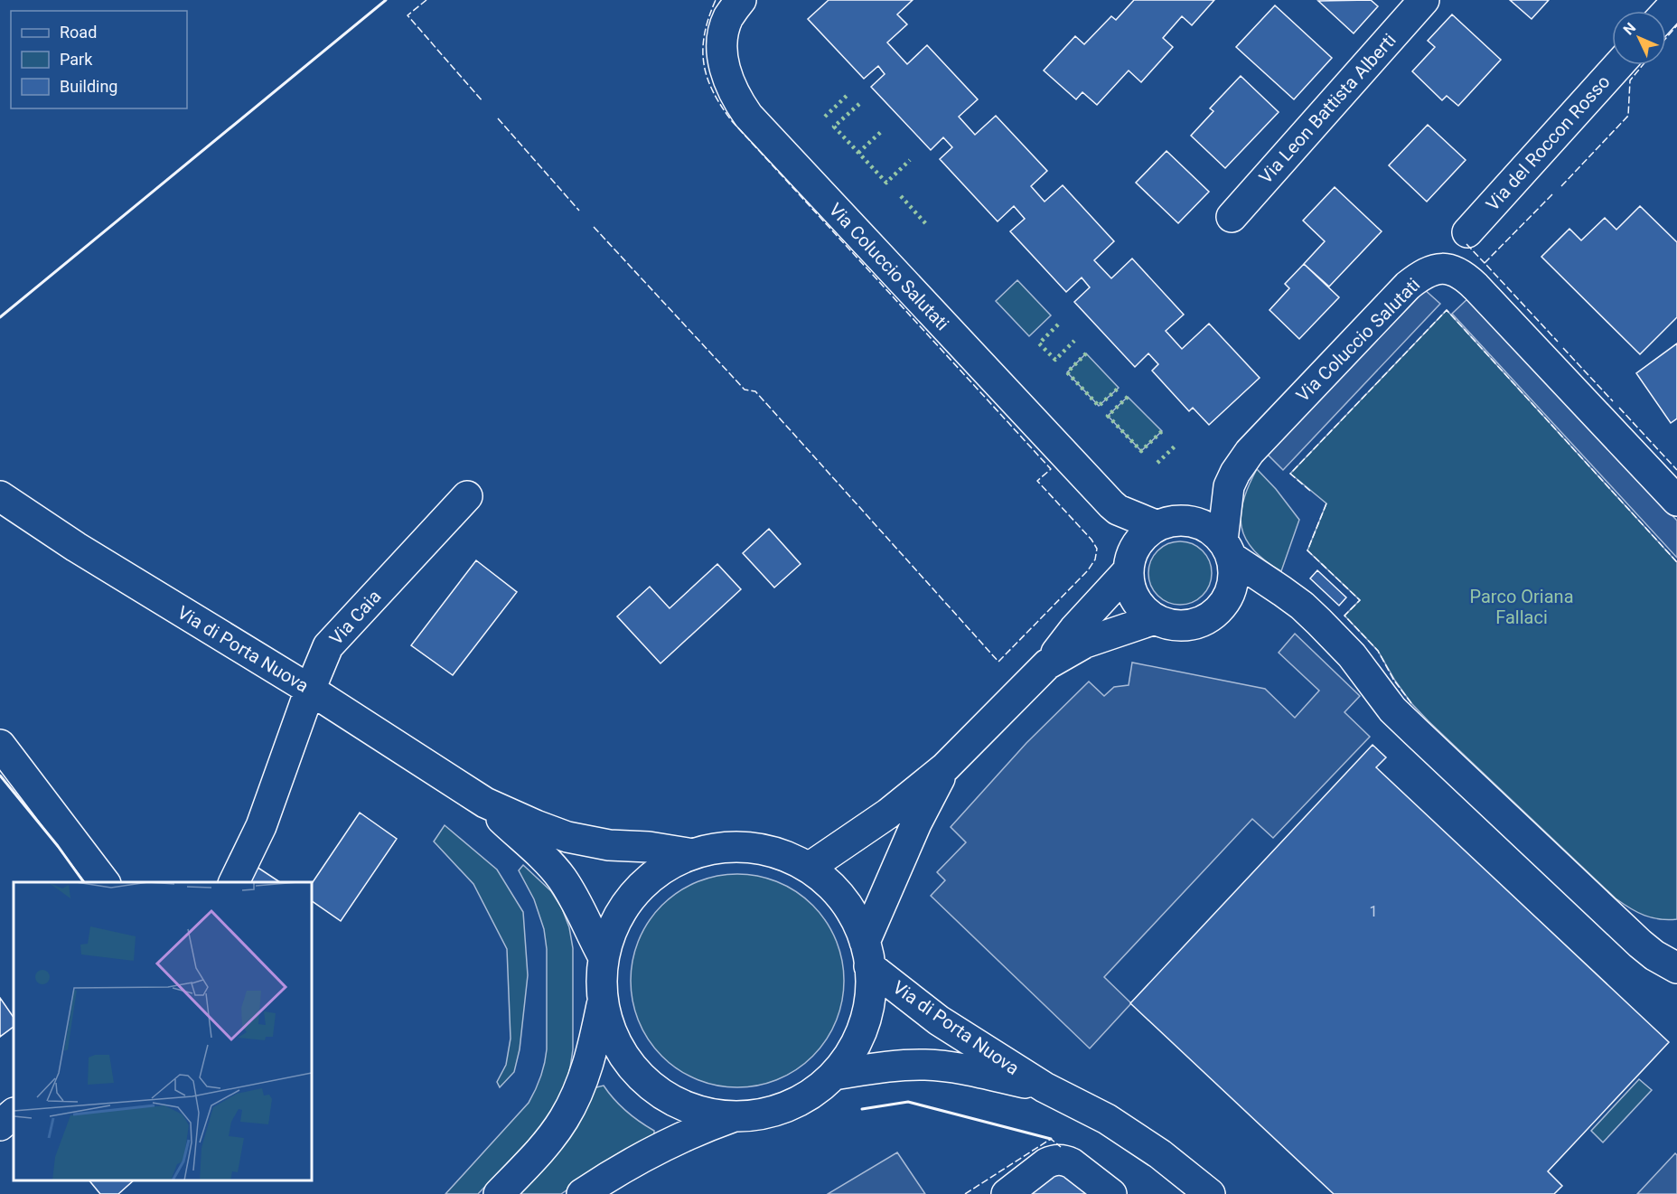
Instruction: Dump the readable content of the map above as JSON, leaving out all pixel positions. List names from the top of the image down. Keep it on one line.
{"streets":{"street":["Via Leon Battista Alberti","Via del Roccon Rosso","Via Coluccio Salutati","Via Caia","Via di Porta Nuova"]},"crossings":[["Via Caia","Via di Porta Nuova"]],"parks":["Parco Oriana Fallaci"],"house_numbers":["1"],"legend":["Road","Park","Building"],"north":"top left"}
